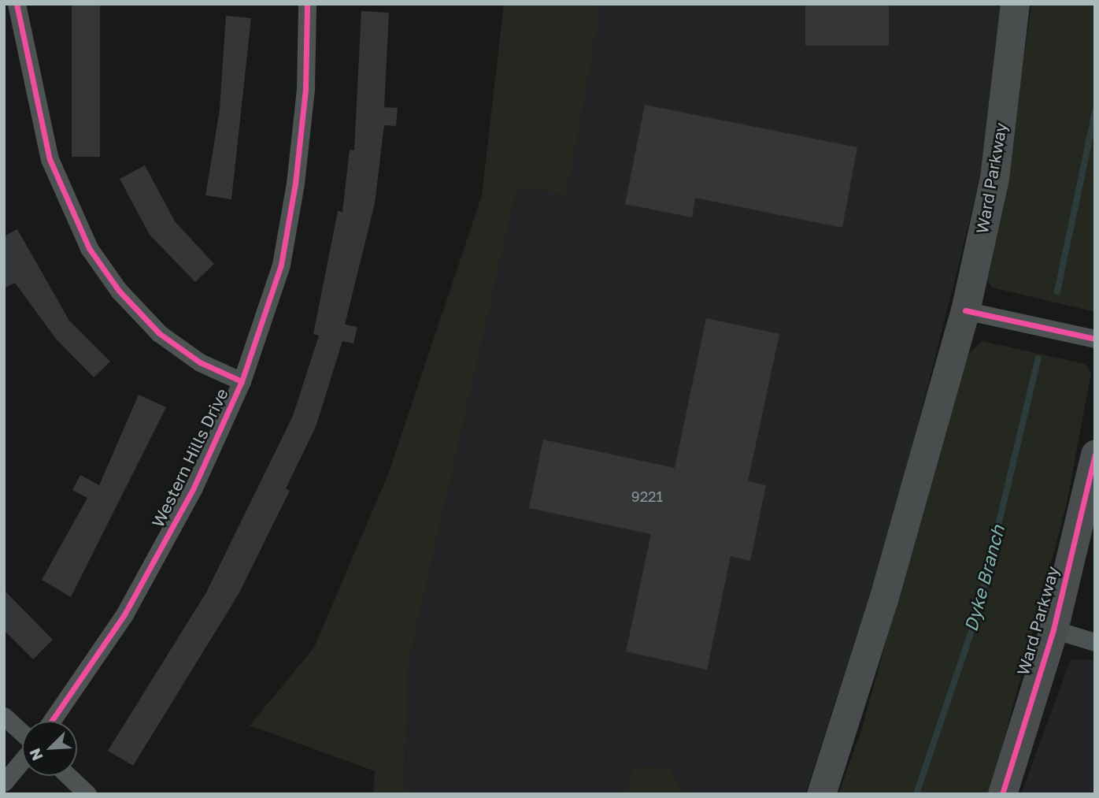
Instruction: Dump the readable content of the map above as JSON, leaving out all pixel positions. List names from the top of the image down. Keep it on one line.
{"streets":{"main road":["Ward Parkway"],"street":["Western Hills Drive"]},"water":["Dyke Branch"],"house_numbers":["9221"],"north":"bottom left"}
